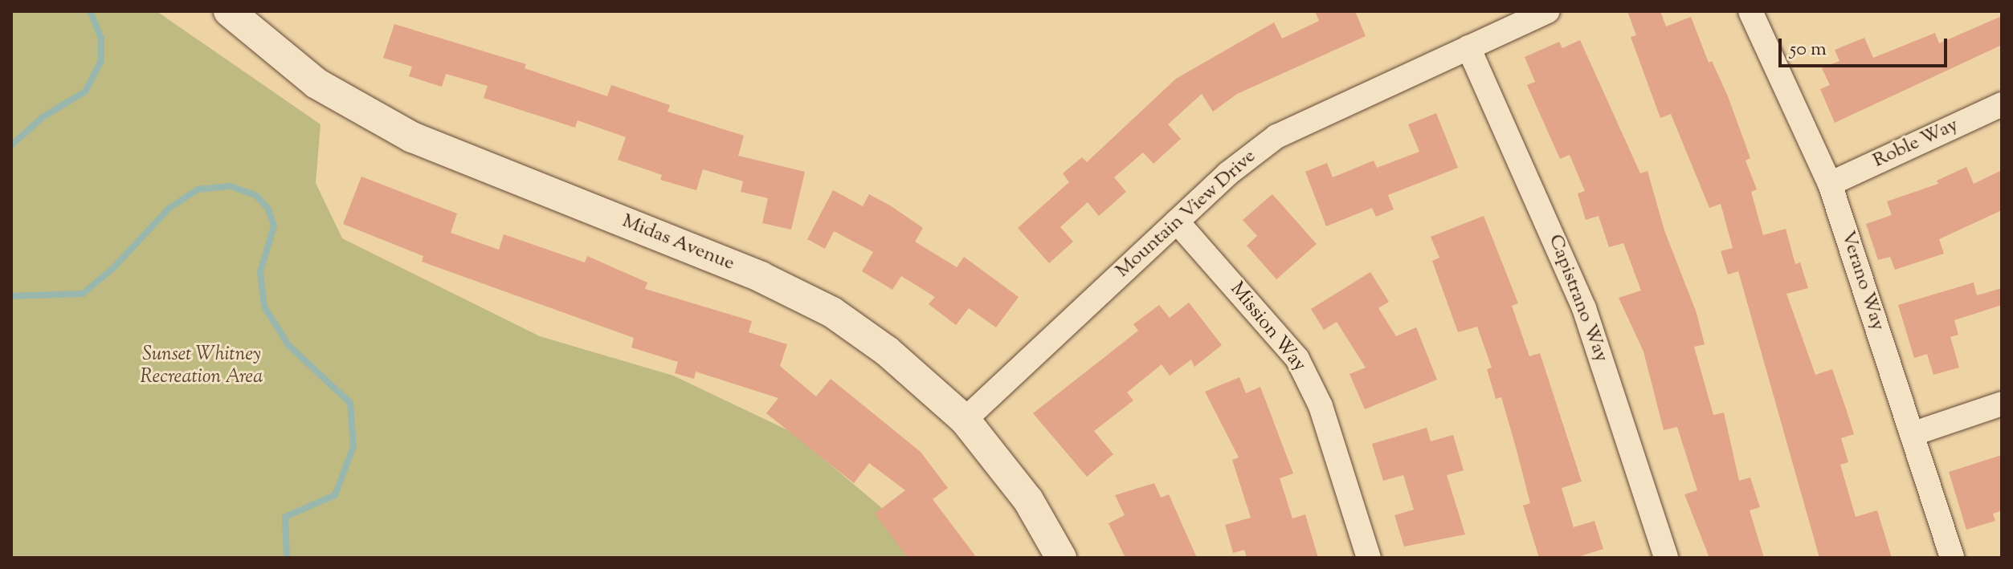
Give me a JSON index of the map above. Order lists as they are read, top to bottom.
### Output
{
  "streets": {
    "street": [
      "Roble Way",
      "Mountain View Drive",
      "Midas Avenue",
      "Verano Way",
      "Capistrano Way",
      "Mission Way"
    ]
  },
  "crossings": [
    ["Roble Way", "Verano Way"],
    ["Mountain View Drive", "Midas Avenue"],
    ["Mountain View Drive", "Capistrano Way"],
    ["Mountain View Drive", "Mission Way"]
  ],
  "parks": ["Sunset Whitney Recreation Area"],
  "scale_bar": "50 m"
}
